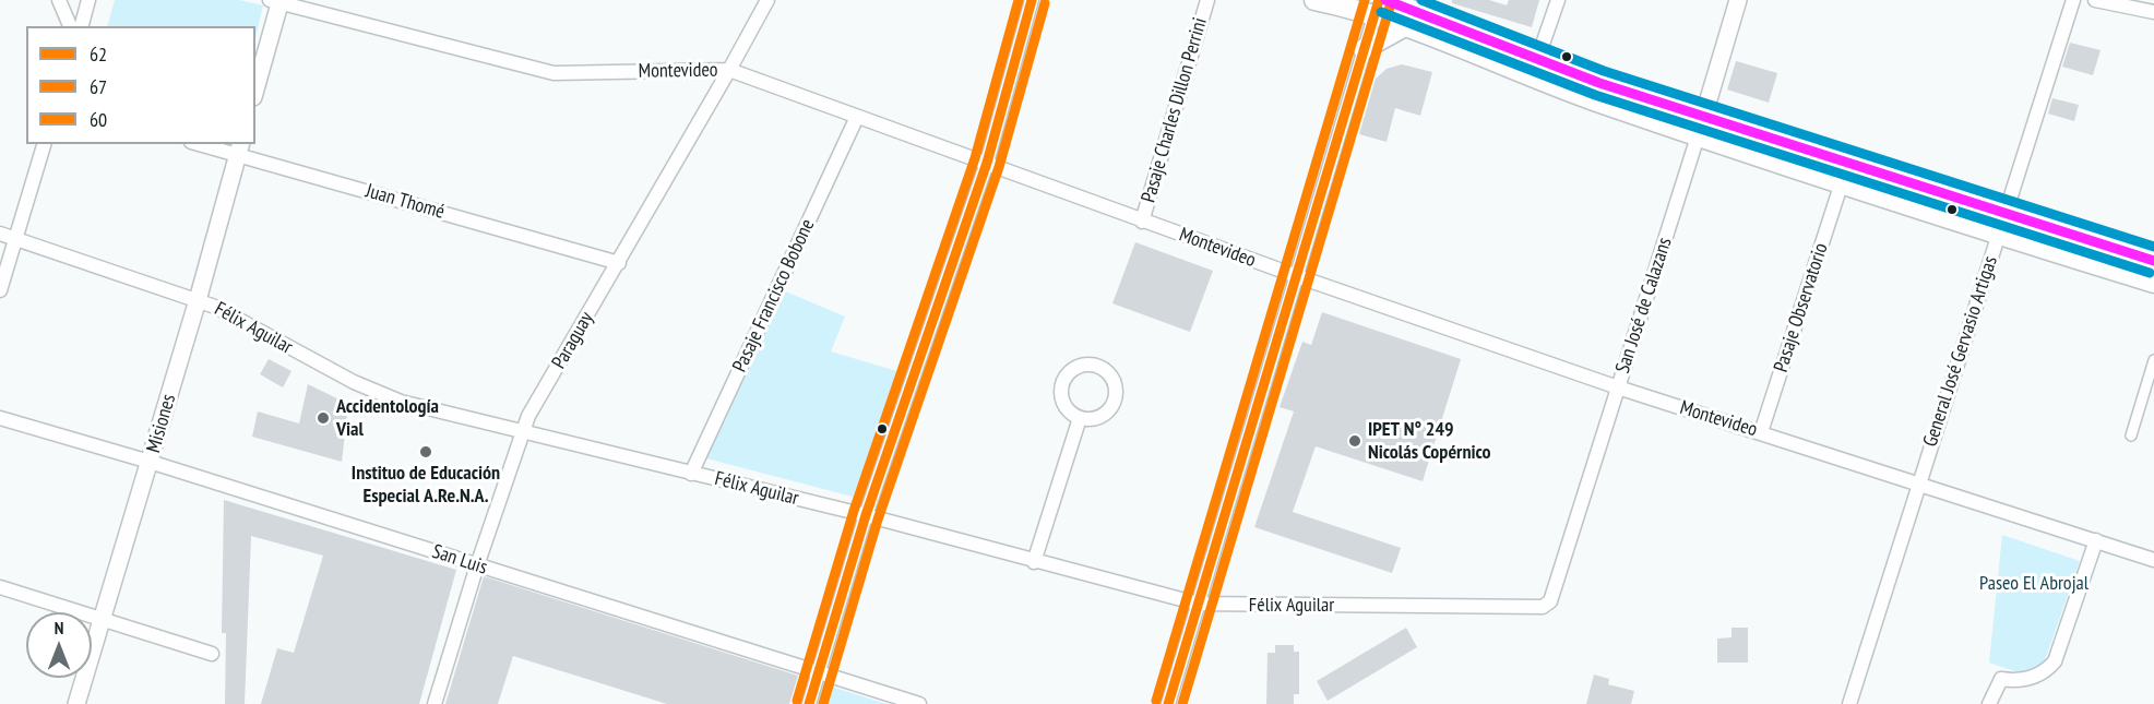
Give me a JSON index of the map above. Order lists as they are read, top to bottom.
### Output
{
  "streets": {
    "street": [
      "Montevideo",
      "Pasaje Charles Dillon Perrini",
      "Juan Thomé",
      "Pasaje Francisco Bobone",
      "San José de Calazans",
      "Pasaje Observatorio",
      "Félix Aguilar",
      "Paraguay",
      "General José Gervasio Artigas",
      "Misiones",
      "San Luis"
    ]
  },
  "crossings": [
    ["Montevideo", "Pasaje Charles Dillon Perrini"],
    ["Montevideo", "Pasaje Francisco Bobone"],
    ["Montevideo", "San José de Calazans"],
    ["Montevideo", "Pasaje Observatorio"],
    ["Montevideo", "Paraguay"],
    ["Montevideo", "General José Gervasio Artigas"],
    ["Juan Thomé", "Paraguay"],
    ["Juan Thomé", "Misiones"],
    ["Pasaje Francisco Bobone", "Félix Aguilar"],
    ["San José de Calazans", "Félix Aguilar"],
    ["Félix Aguilar", "Paraguay"],
    ["Félix Aguilar", "Misiones"],
    ["Paraguay", "San Luis"],
    ["Misiones", "San Luis"]
  ],
  "parks": ["Paseo El Abrojal"],
  "places": ["Accidentología Vial", "IPET N° 249 Nicolás Copérnico", "Instituo de Educación Especial A.Re.N.A."],
  "lines": ["transit line 62", "transit line 60", "transit line 67"],
  "legend": ["62", "67", "60"],
  "north": "top"
}
